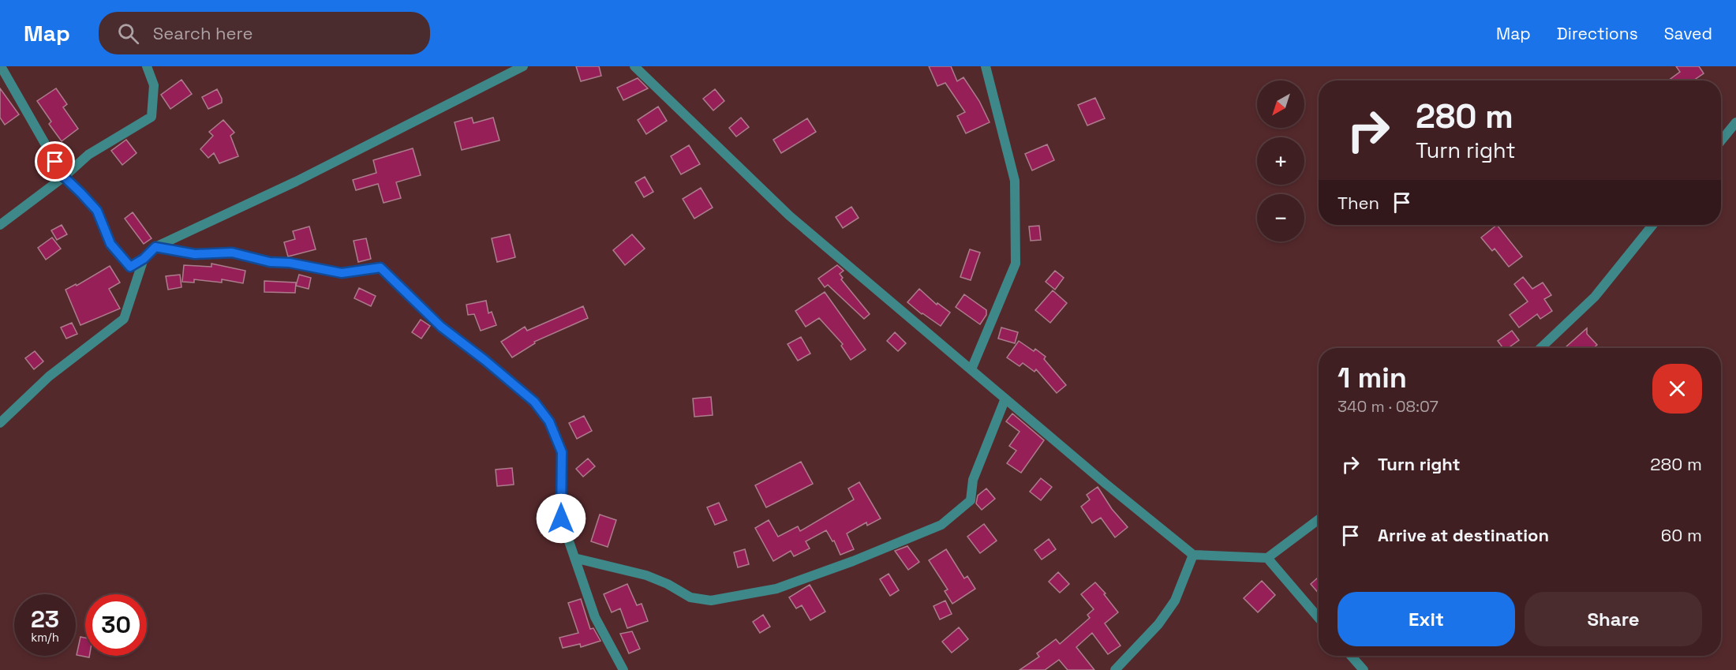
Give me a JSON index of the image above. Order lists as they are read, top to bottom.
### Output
{
  "north": "bottom left",
  "page": {
    "header": "Map",
    "search": "Search here",
    "nav": ["Map", "Directions", "Saved"],
    "map_buttons": ["+", "−"],
    "turn": ["280 m", "Turn right"],
    "then": "Then",
    "heading": ["1 min", "340 m · 08:07"],
    "list": [
      {
        "name": "Turn right",
        "value": "280 m"
      },
      {
        "name": "Arrive at destination",
        "value": "60 m"
      }
    ],
    "buttons": ["Exit", "Share"],
    "speed": "23 km/h",
    "limit": "30"
  }
}
